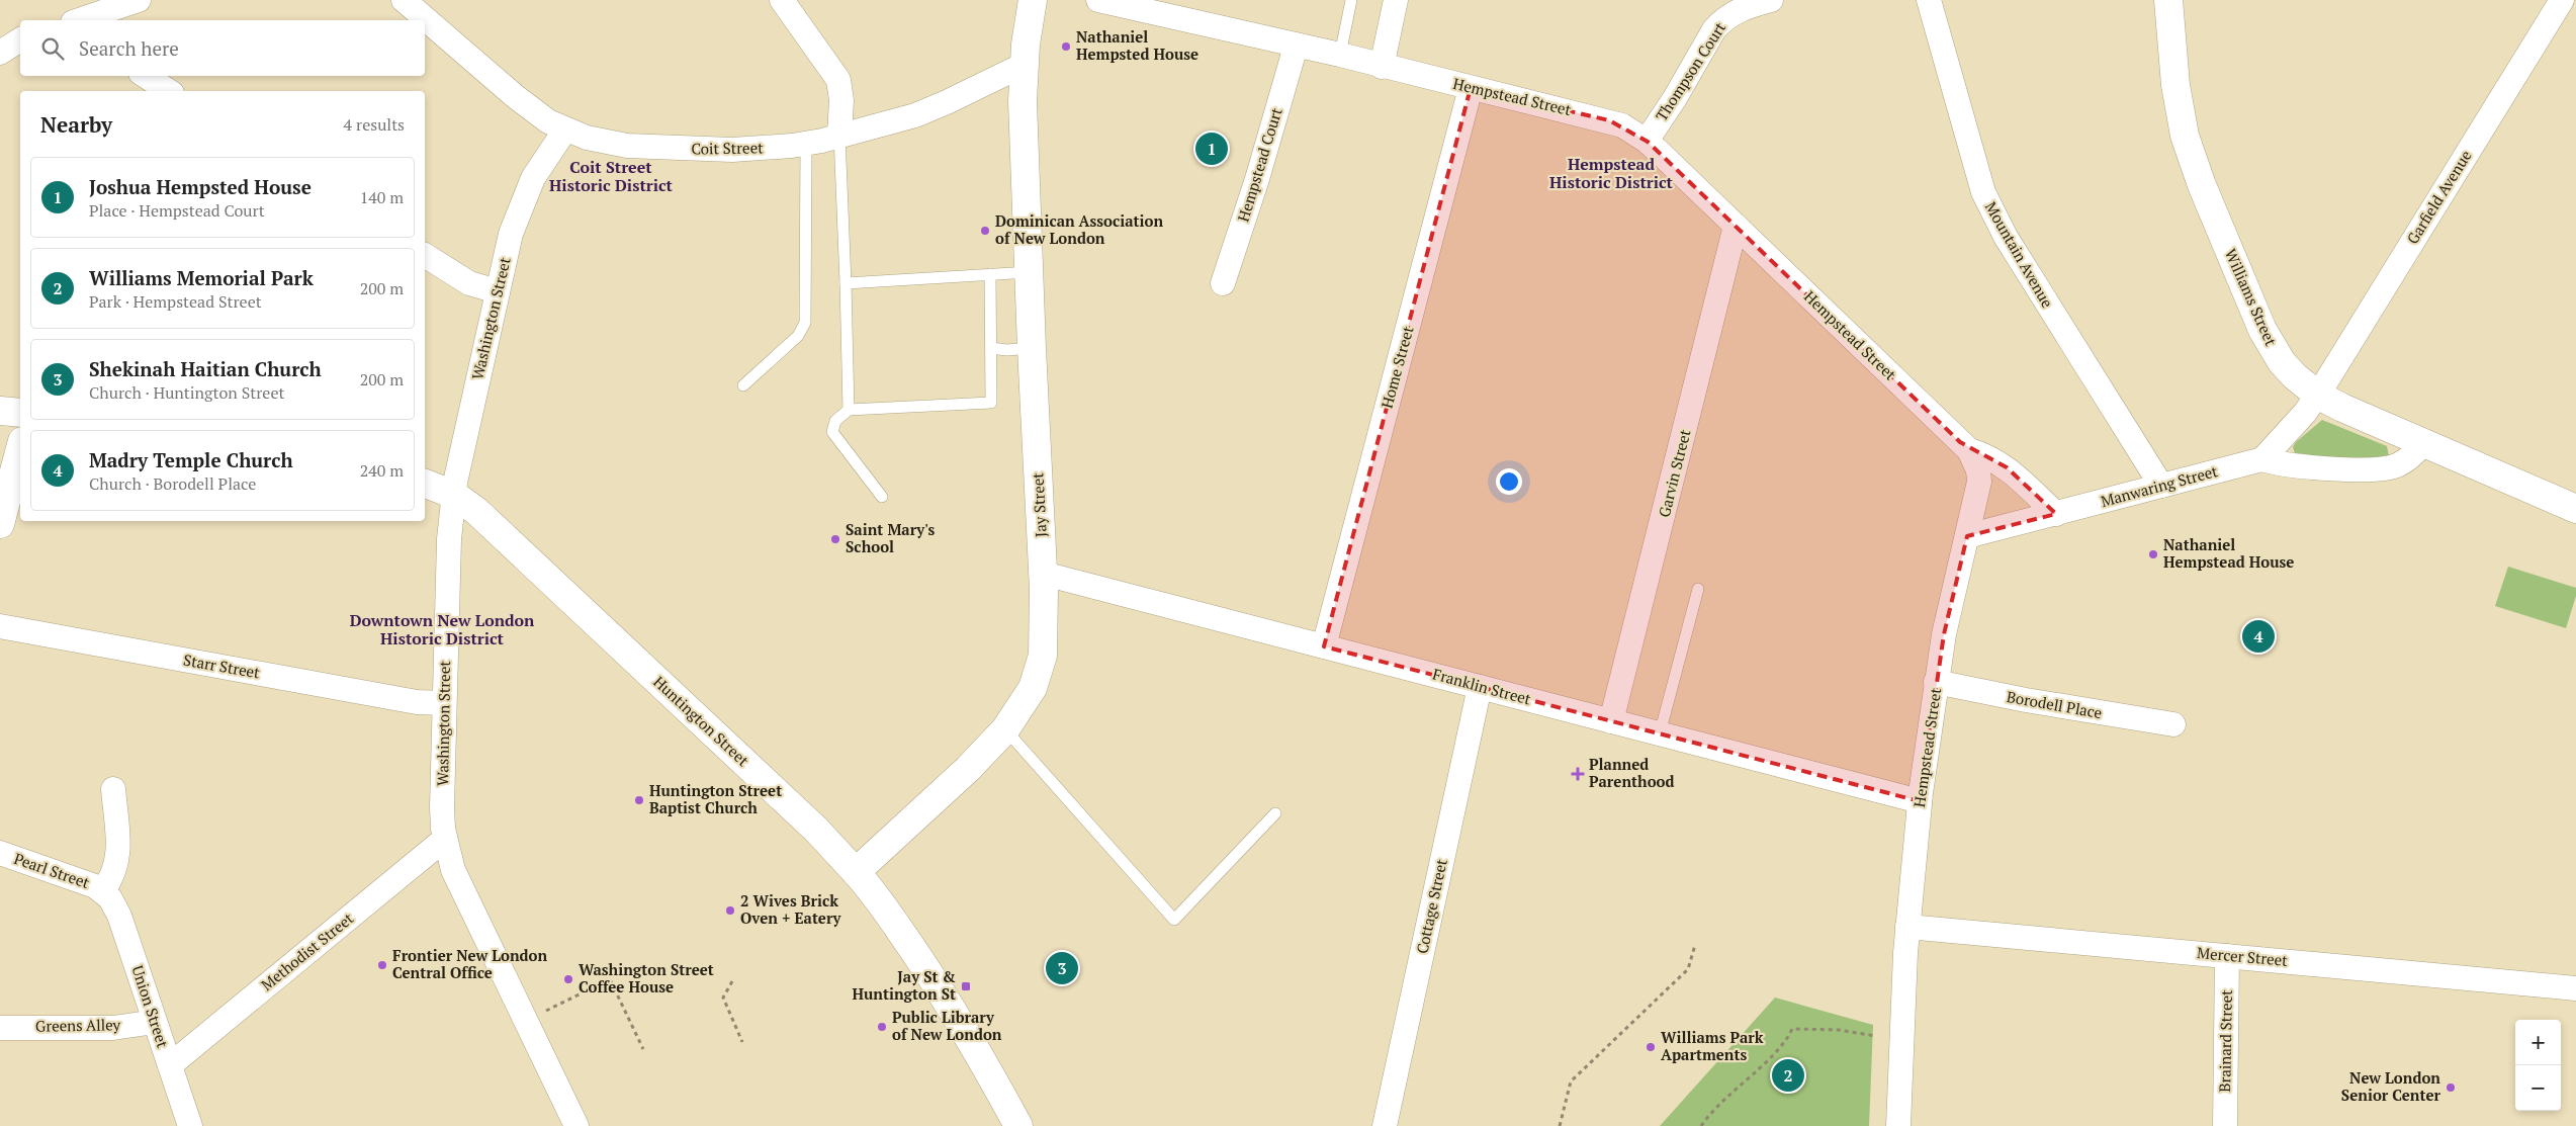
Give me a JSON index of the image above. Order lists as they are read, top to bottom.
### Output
{
  "streets": {
    "main road": ["Williams Street", "Jay Street", "Huntington Street"],
    "street": [
      "Thompson Court",
      "Hempstead Street",
      "Coit Street",
      "Hempstead Court",
      "Garfield Avenue",
      "Mountain Avenue",
      "Washington Street",
      "Home Street",
      "Garvin Street",
      "Manwaring Street",
      "Starr Street",
      "Franklin Street",
      "Borodell Place",
      "Pearl Street",
      "Cottage Street",
      "Methodist Street",
      "Mercer Street",
      "Union Street",
      "Greens Alley",
      "Brainard Street"
    ]
  },
  "crossings": [
    ["Thompson Court", "Hempstead Street"],
    ["Hempstead Street", "Hempstead Court"],
    ["Hempstead Street", "Home Street"],
    ["Hempstead Street", "Garvin Street"],
    ["Hempstead Street", "Manwaring Street"],
    ["Hempstead Street", "Franklin Street"],
    ["Hempstead Street", "Borodell Place"],
    ["Hempstead Street", "Mercer Street"],
    ["Coit Street", "Washington Street"],
    ["Coit Street", "Jay Street"],
    ["Garfield Avenue", "Williams Street"],
    ["Mountain Avenue", "Manwaring Street"],
    ["Williams Street", "Manwaring Street"],
    ["Washington Street", "Starr Street"],
    ["Washington Street", "Huntington Street"],
    ["Washington Street", "Methodist Street"],
    ["Home Street", "Franklin Street"],
    ["Garvin Street", "Franklin Street"],
    ["Jay Street", "Franklin Street"],
    ["Jay Street", "Huntington Street"],
    ["Franklin Street", "Cottage Street"],
    ["Pearl Street", "Union Street"],
    ["Methodist Street", "Union Street"],
    ["Mercer Street", "Brainard Street"],
    ["Union Street", "Greens Alley"]
  ],
  "districts": ["Hempstead Historic District", "Coit Street Historic District", "Downtown New London Historic District"],
  "places": {
    "other": [
      "Nathaniel Hempsted House",
      "Dominican Association of New London",
      "Saint Mary's School",
      "Nathaniel Hempstead House",
      "Huntington Street Baptist Church",
      "2 Wives Brick Oven + Eatery",
      "Frontier New London Central Office",
      "Washington Street Coffee House",
      "Public Library of New London",
      "Williams Park Apartments",
      "New London Senior Center"
    ],
    "health": ["Planned Parenthood"],
    "transit": ["Jay St & Huntington St"]
  },
  "page": {
    "search": "Search here",
    "heading": ["Nearby", "4 results"],
    "pins": [
      "1",
      "4",
      "3",
      "2"
    ],
    "list": [
      {
        "mark": "1",
        "name": "Joshua Hempsted House",
        "note": "Place · Hempstead Court",
        "value": "140 m"
      },
      {
        "mark": "2",
        "name": "Williams Memorial Park",
        "note": "Park · Hempstead Street",
        "value": "200 m"
      },
      {
        "mark": "3",
        "name": "Shekinah Haitian Church",
        "note": "Church · Huntington Street",
        "value": "200 m"
      },
      {
        "mark": "4",
        "name": "Madry Temple Church",
        "note": "Church · Borodell Place",
        "value": "240 m"
      }
    ],
    "map_buttons": ["+", "−"]
  }
}
